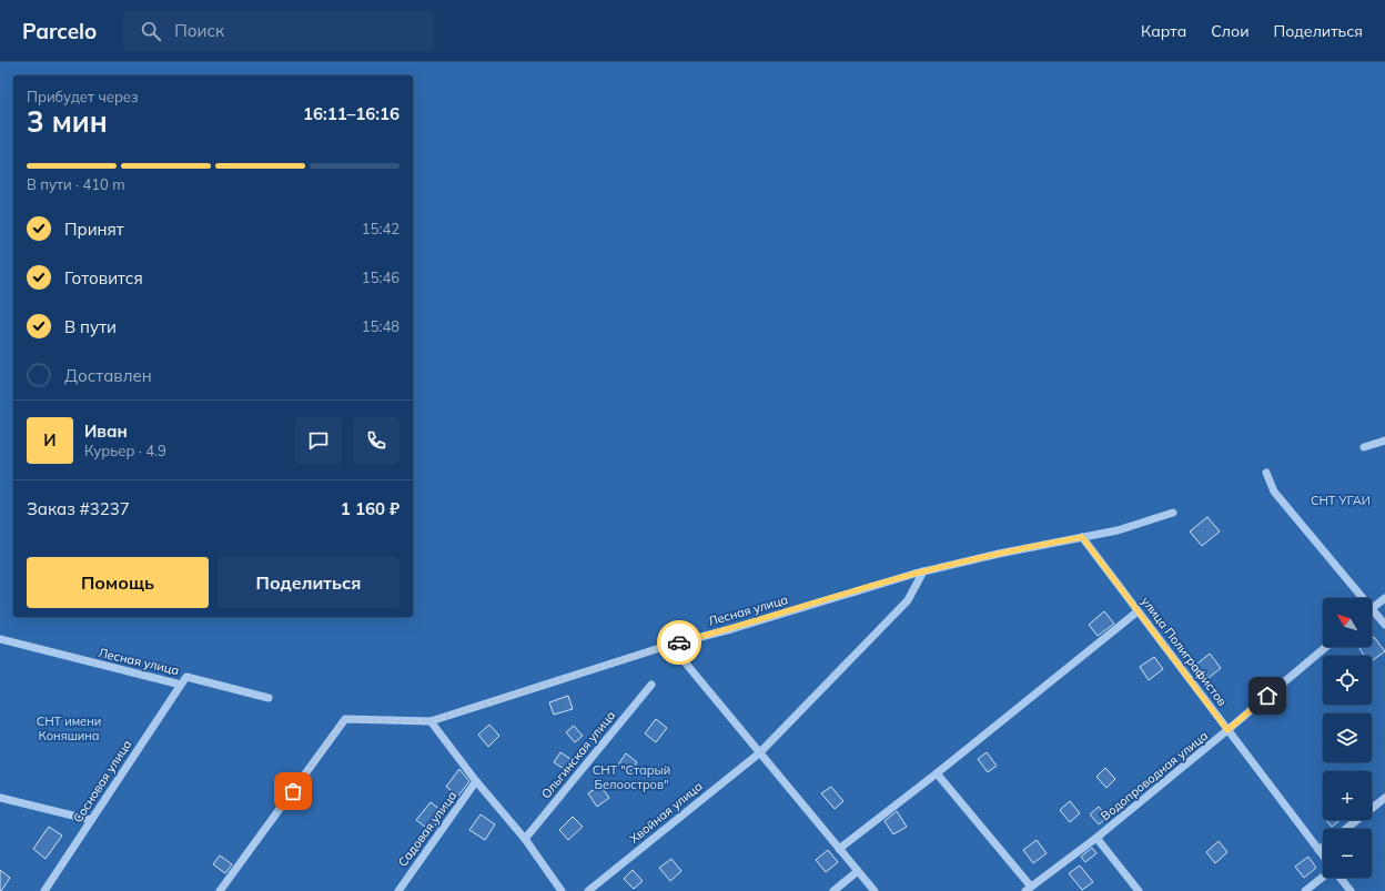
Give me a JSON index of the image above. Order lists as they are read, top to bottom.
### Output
{
  "streets": {
    "street": [
      "Лесная улица",
      "улица Полиграфистов",
      "Ольгинская улица",
      "Водопроводная улица",
      "Сосновая улица",
      "Хвойная улица",
      "Садовая улица"
    ]
  },
  "crossings": [
    ["Лесная улица", "улица Полиграфистов"],
    ["Лесная улица", "Сосновая улица"],
    ["Лесная улица", "Хвойная улица"],
    ["улица Полиграфистов", "Водопроводная улица"]
  ],
  "parks": ["СНТ УГАИ", "СНТ имени Коняшина", "СНТ \"Старый Белоостров\""],
  "north": "top left",
  "page": {
    "header": "Parcelo",
    "search": "Поиск",
    "nav": ["Карта", "Слои", "Поделиться"],
    "heading": ["3 мин", "Прибудет через", "16:11–16:16"],
    "panel": [
      "Иван",
      "Курьер · 4.9",
      "Заказ #3237",
      "1 160 ₽"
    ],
    "bar": "В пути · 410 m",
    "list": [
      ["Принят", "15:42"],
      ["Готовится", "15:46"],
      ["В пути", "15:48"],
      "Доставлен"
    ],
    "round": "И",
    "buttons": ["Помощь", "Поделиться"],
    "map_buttons": ["+", "−"]
  }
}
